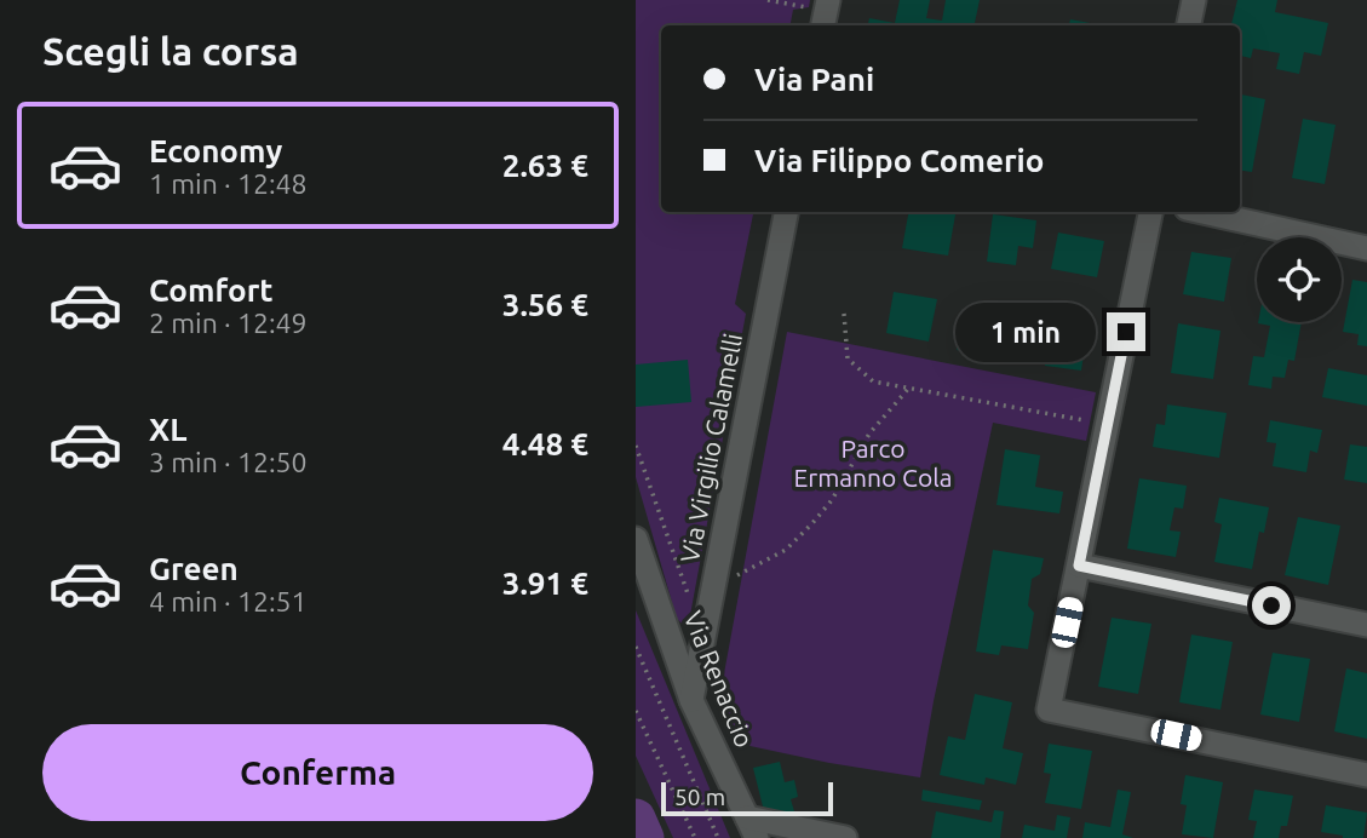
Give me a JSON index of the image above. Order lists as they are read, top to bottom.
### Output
{
  "streets": {
    "street": ["Via Virgilio Calamelli", "Via Renaccio"]
  },
  "crossings": [
    ["Via Virgilio Calamelli", "Via Renaccio"]
  ],
  "parks": ["Parco Ermanno Cola"],
  "scale_bar": "50 m",
  "page": {
    "heading": "Scegli la corsa",
    "banner": ["Via Pani", "Via Filippo Comerio"],
    "list": [
      {
        "name": "Economy",
        "note": "1 min · 12:48",
        "value": "2.63 €"
      },
      {
        "name": "Comfort",
        "note": "2 min · 12:49",
        "value": "3.56 €"
      },
      {
        "name": "XL",
        "note": "3 min · 12:50",
        "value": "4.48 €"
      },
      {
        "name": "Green",
        "note": "4 min · 12:51",
        "value": "3.91 €"
      }
    ],
    "bubble": "1 min",
    "buttons": "Conferma",
    "scale": "50 m"
  }
}
